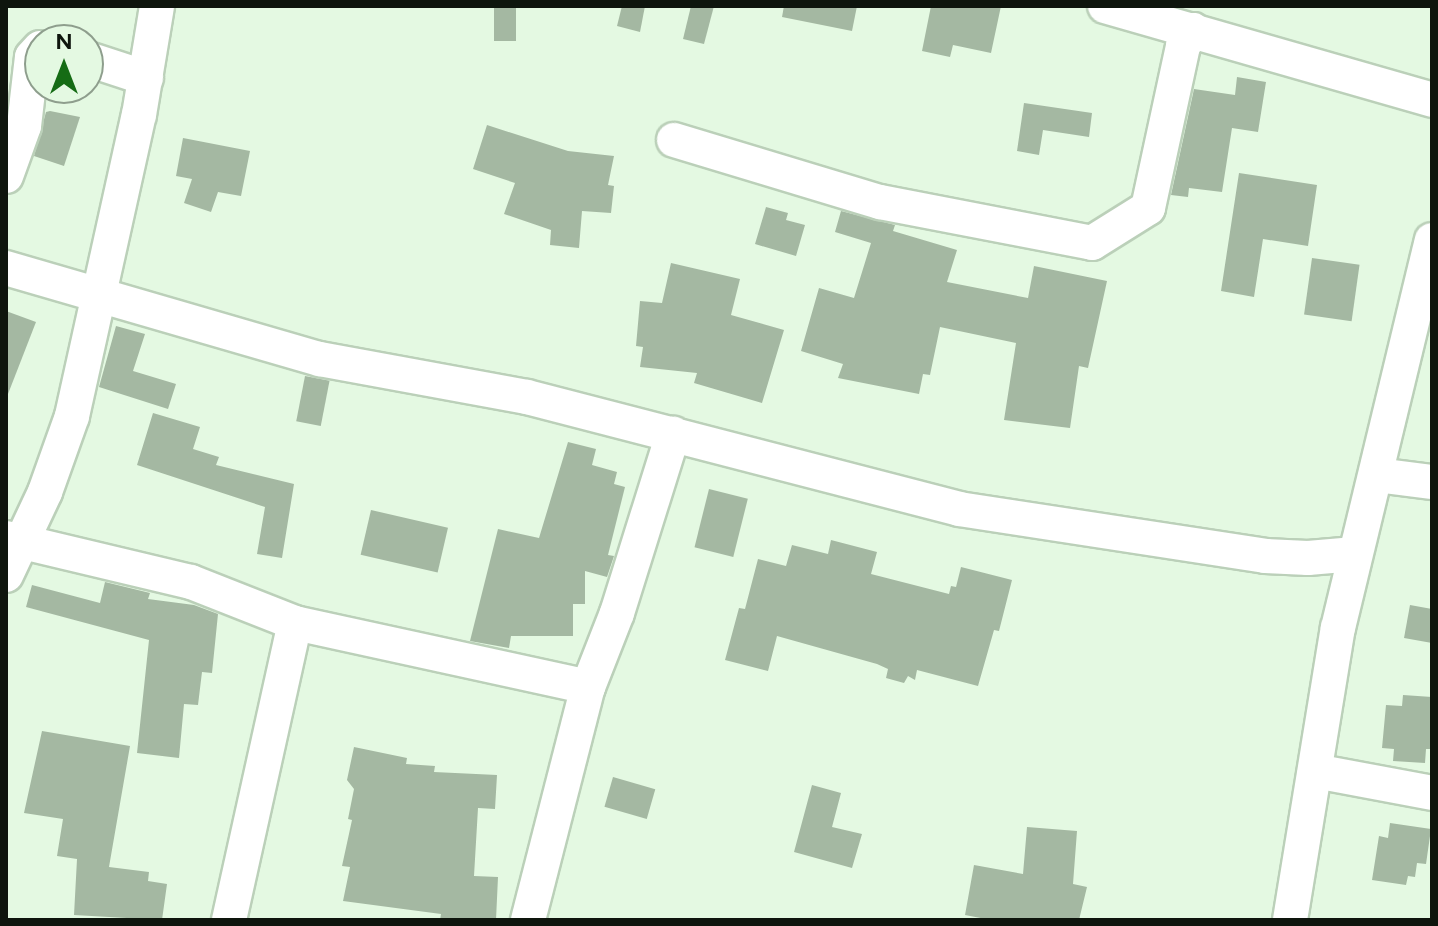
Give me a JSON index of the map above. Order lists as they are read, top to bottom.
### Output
{
  "north": "top"
}
